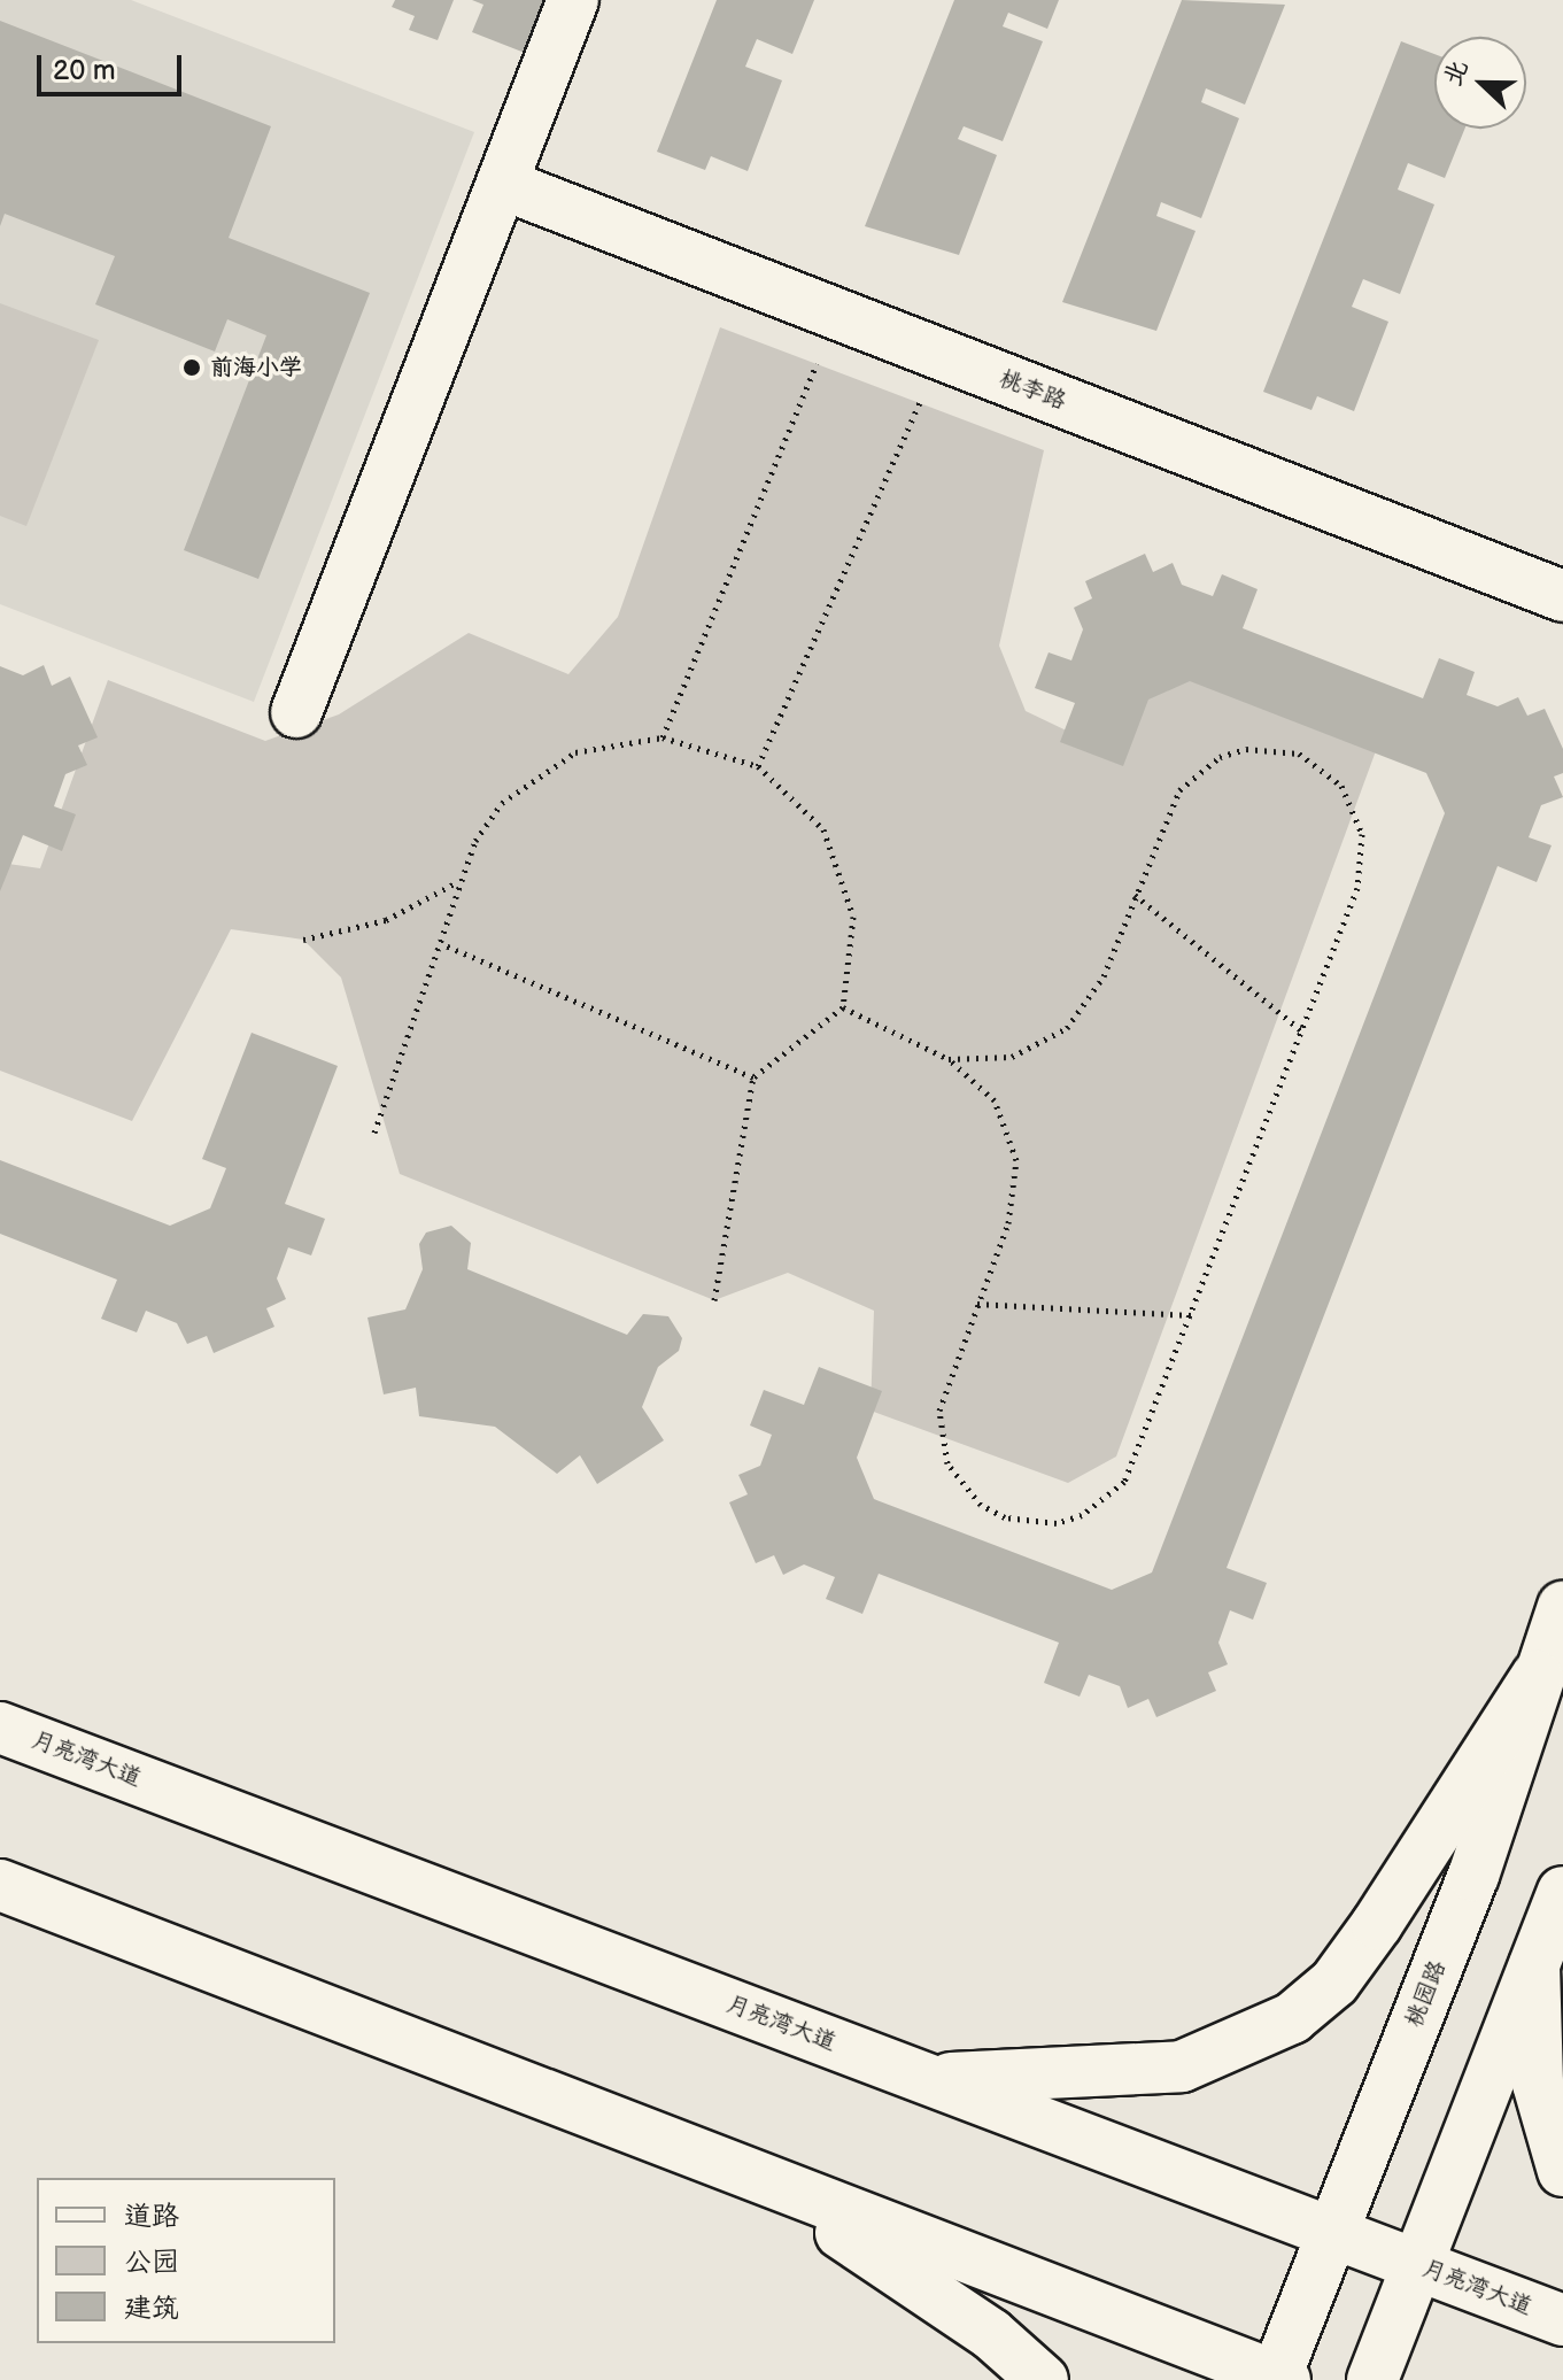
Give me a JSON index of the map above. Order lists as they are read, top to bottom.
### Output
{
  "streets": {
    "main road": ["桃李路", "月亮湾大道", "桃园路"]
  },
  "crossings": [
    ["月亮湾大道", "桃园路"]
  ],
  "places": ["前海小学"],
  "legend": ["道路", "公园", "建筑"],
  "scale_bar": "20 m",
  "north": "left"
}
